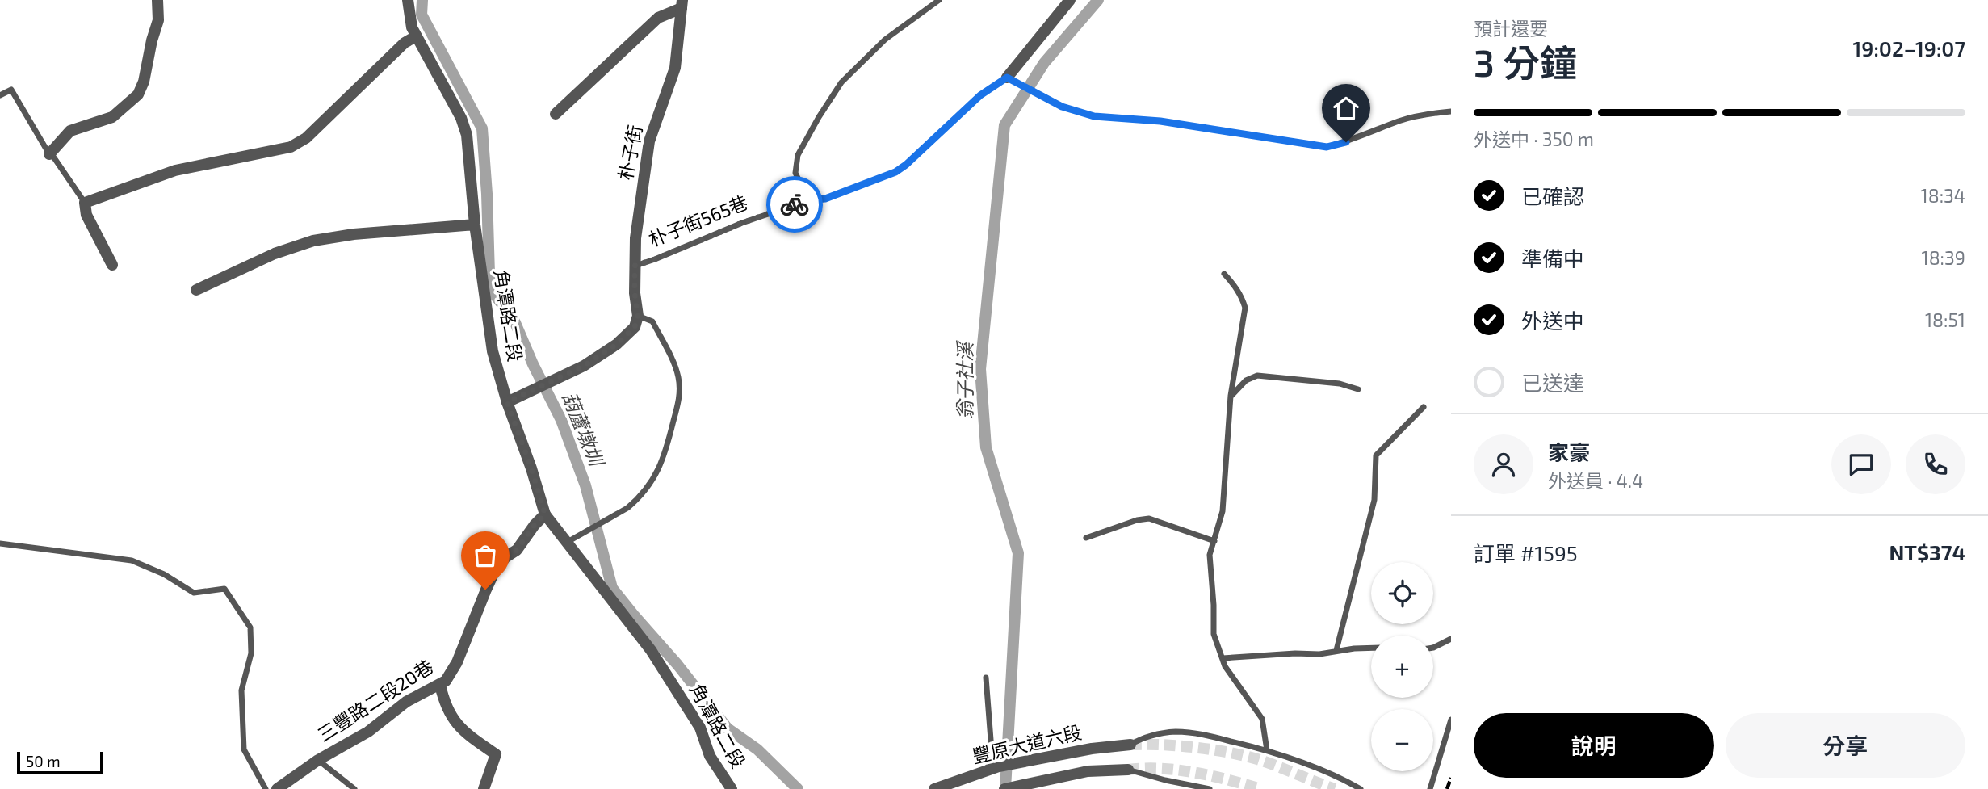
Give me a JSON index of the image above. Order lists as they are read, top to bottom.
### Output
{
  "streets": {
    "street": [
      "朴子街",
      "朴子街565巷",
      "角潭路二段",
      "三豐路二段20巷",
      "豐原大道六段"
    ]
  },
  "crossings": [
    ["朴子街", "朴子街565巷"],
    ["角潭路二段", "三豐路二段20巷"]
  ],
  "water": ["翁子社溪", "葫蘆墩圳"],
  "scale_bar": "50 m",
  "page": {
    "heading": ["3 分鐘", "預計還要", "19:02–19:07"],
    "panel": [
      "家豪",
      "外送員 · 4.4",
      "訂單 #1595",
      "NT$374"
    ],
    "bar": "外送中 · 350 m",
    "list": [
      ["已確認", "18:34"],
      ["準備中", "18:39"],
      ["外送中", "18:51"],
      "已送達"
    ],
    "map_buttons": ["+", "−"],
    "buttons": ["說明", "分享"],
    "scale": "50 m"
  }
}
